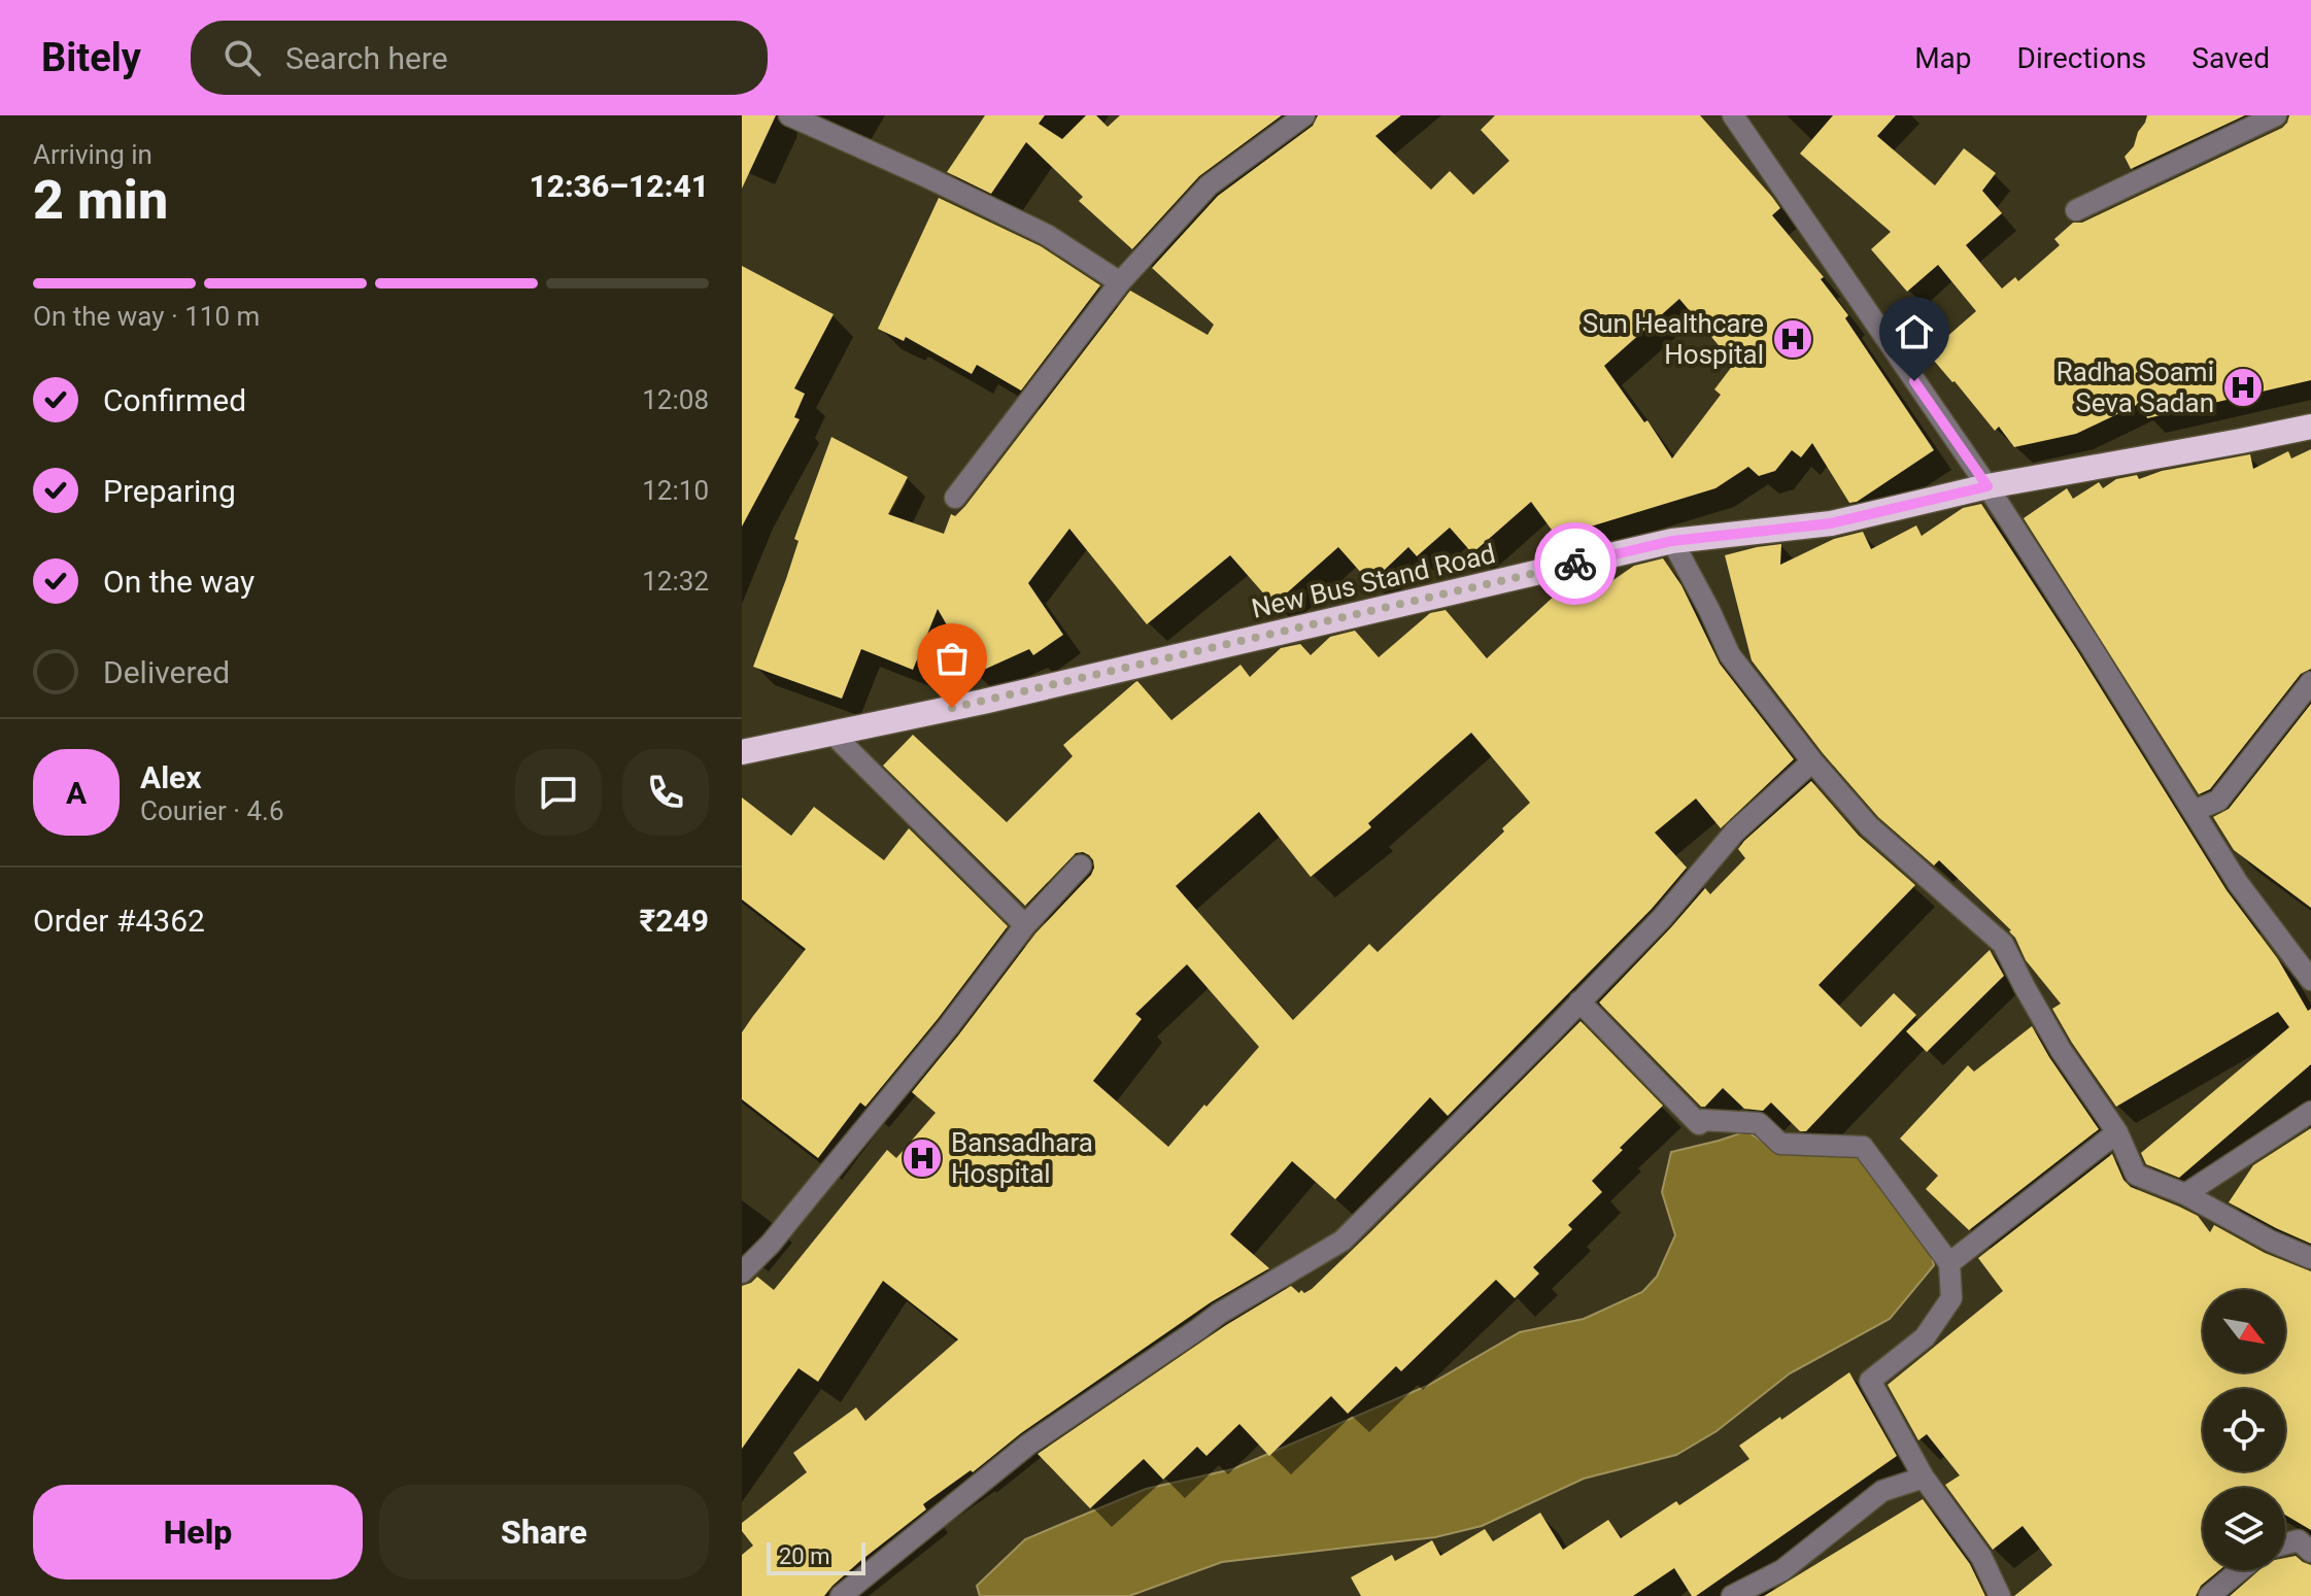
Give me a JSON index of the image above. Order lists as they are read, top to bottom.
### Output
{
  "streets": {
    "highway": ["New Bus Stand Road"]
  },
  "places": {
    "hospital": ["Sun Healthcare Hospital", "Radha Soami Seva Sadan", "Bansadhara Hospital"]
  },
  "scale_bar": "20 m",
  "north": "bottom right",
  "page": {
    "header": "Bitely",
    "search": "Search here",
    "nav": ["Map", "Directions", "Saved"],
    "heading": ["2 min", "Arriving in", "12:36–12:41"],
    "panel": [
      "Alex",
      "Courier · 4.6",
      "Order #4362",
      "₹249"
    ],
    "bar": "On the way · 110 m",
    "list": [
      ["Confirmed", "12:08"],
      ["Preparing", "12:10"],
      ["On the way", "12:32"],
      "Delivered"
    ],
    "round": "A",
    "buttons": ["Help", "Share"],
    "scale": "20 m"
  }
}
